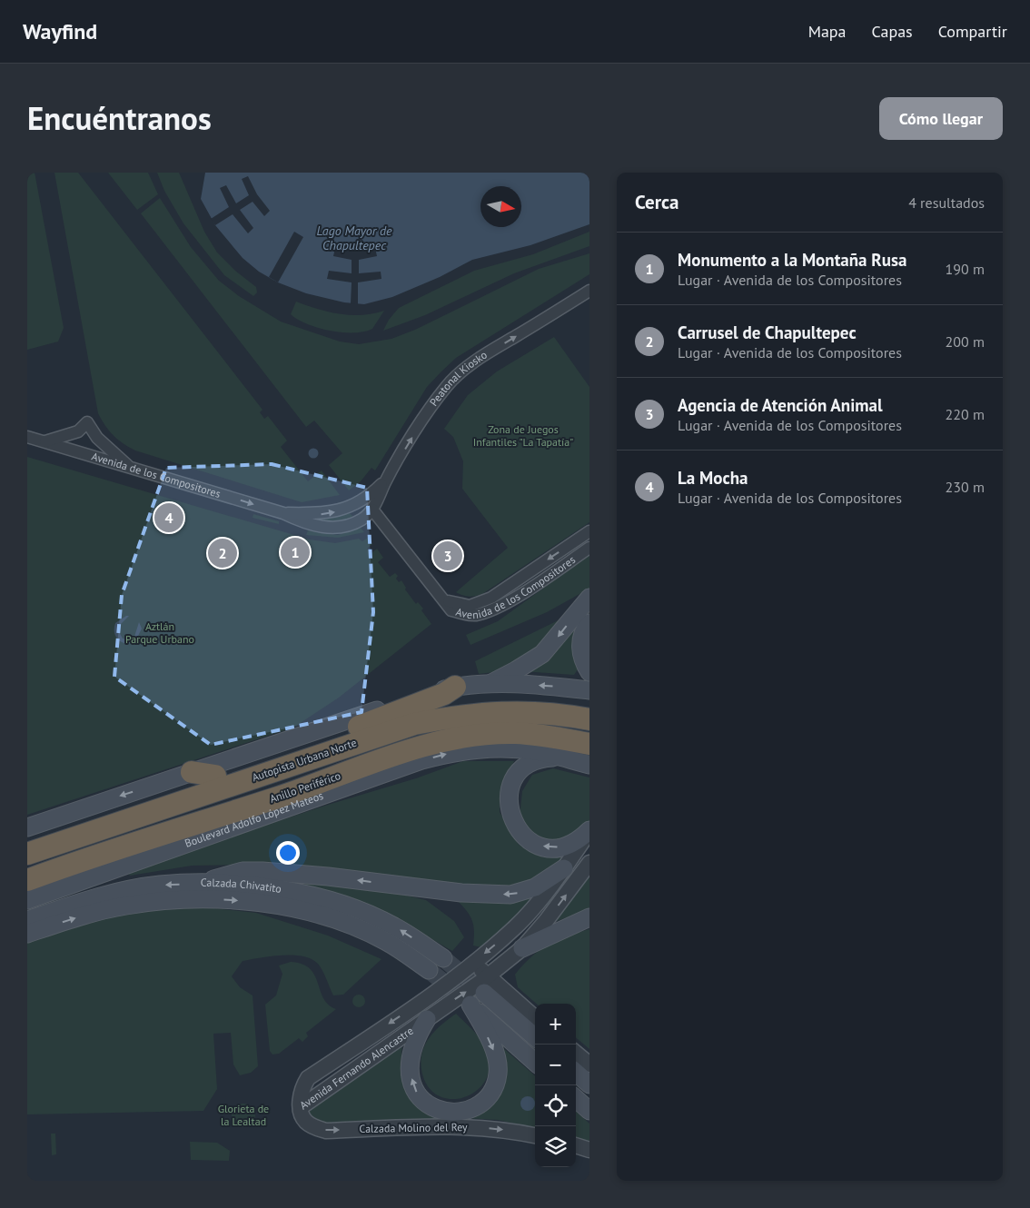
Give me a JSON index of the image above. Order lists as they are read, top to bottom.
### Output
{
  "streets": {
    "highway": ["Autopista Urbana Norte", "Anillo Periférico"],
    "main road": ["Boulevard Adolfo López Mateos", "Calzada Chivatito"],
    "street": [
      "Peatonal Kiosko",
      "Avenida de los Compositores",
      "Avenida Fernando Alencastre",
      "Calzada Molino del Rey"
    ]
  },
  "crossings": [
    ["Peatonal Kiosko", "Avenida de los Compositores"],
    ["Avenida Fernando Alencastre", "Calzada Molino del Rey"]
  ],
  "one_way": ["Peatonal Kiosko", "Calzada Molino del Rey"],
  "water": ["Lago Mayor de Chapultepec"],
  "parks": ["Zona de Juegos Infantiles \"La Tapatía\"", "Aztlán Parque Urbano", "Glorieta de la Lealtad"],
  "north": "right",
  "page": {
    "header": "Wayfind",
    "nav": ["Mapa", "Capas", "Compartir"],
    "title": "Encuéntranos",
    "buttons": "Cómo llegar",
    "heading": ["Cerca", "4 resultados"],
    "list": [
      {
        "mark": "1",
        "name": "Monumento a la Montaña Rusa",
        "note": "Lugar · Avenida de los Compositores",
        "value": "190 m"
      },
      {
        "mark": "2",
        "name": "Carrusel de Chapultepec",
        "note": "Lugar · Avenida de los Compositores",
        "value": "200 m"
      },
      {
        "mark": "3",
        "name": "Agencia de Atención Animal",
        "note": "Lugar · Avenida de los Compositores",
        "value": "220 m"
      },
      {
        "mark": "4",
        "name": "La Mocha",
        "note": "Lugar · Avenida de los Compositores",
        "value": "230 m"
      }
    ],
    "pins": [
      "4",
      "1",
      "2",
      "3"
    ],
    "map_buttons": ["+", "−"]
  }
}
